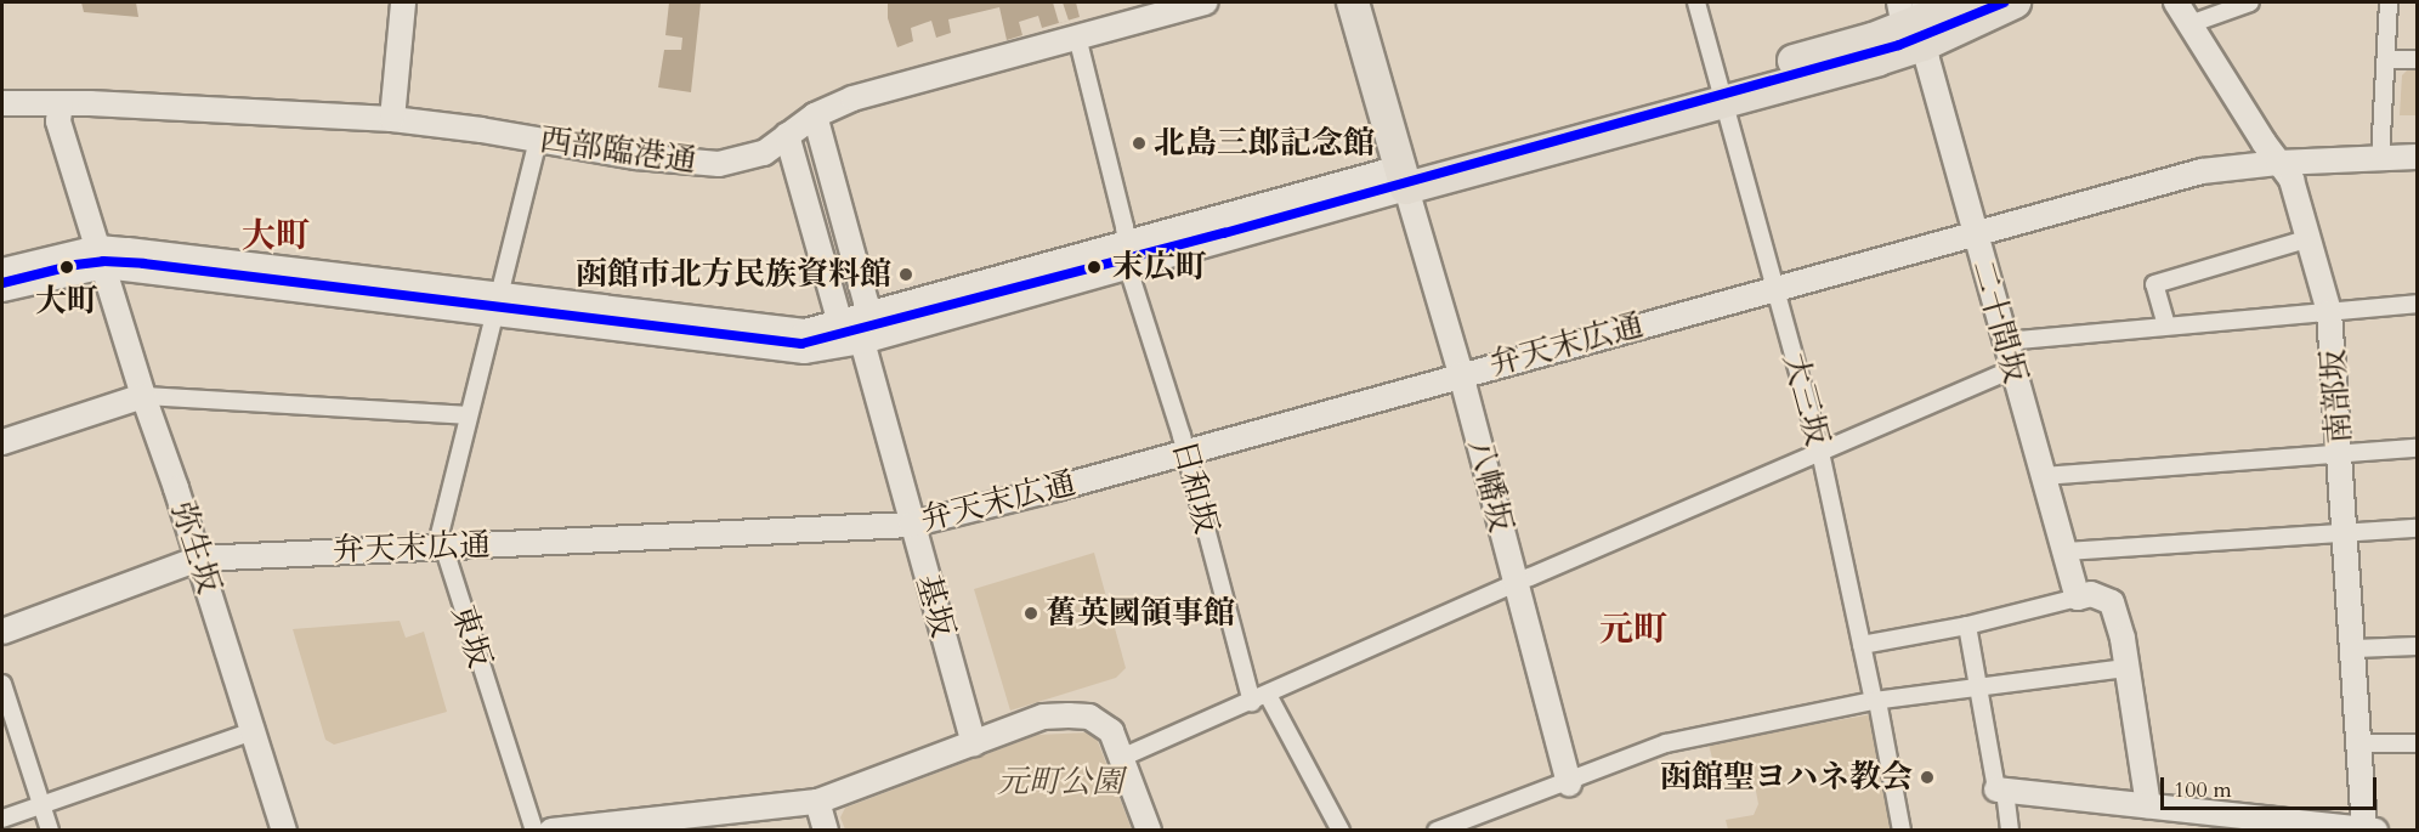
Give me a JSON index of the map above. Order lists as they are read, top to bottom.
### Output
{
  "streets": {
    "street": [
      "西部臨港通",
      "二十間坂",
      "弁天末広通",
      "南部坂",
      "大三坂",
      "八幡坂",
      "日和坂",
      "弥生坂",
      "基坂",
      "東坂"
    ]
  },
  "crossings": [
    ["西部臨港通", "日和坂"],
    ["西部臨港通", "弥生坂"],
    ["西部臨港通", "東坂"],
    ["二十間坂", "弁天末広通"],
    ["弁天末広通", "南部坂"],
    ["弁天末広通", "大三坂"],
    ["弁天末広通", "八幡坂"],
    ["弁天末広通", "日和坂"],
    ["弁天末広通", "弥生坂"],
    ["弁天末広通", "基坂"],
    ["弁天末広通", "東坂"]
  ],
  "districts": ["大町", "元町"],
  "parks": ["元町公園"],
  "places": [
    "北島三郎記念館",
    "大町",
    "末広町",
    "函館市北方民族資料館",
    "舊英國領事館",
    "函館聖ヨハネ教会"
  ],
  "scale_bar": "100 m"
}
